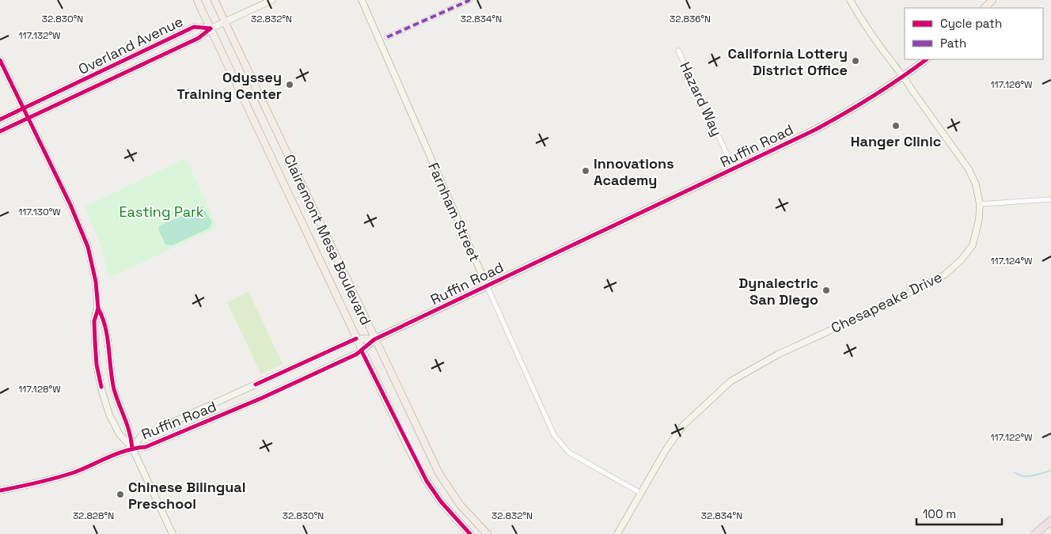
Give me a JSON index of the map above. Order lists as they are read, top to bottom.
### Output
{
  "streets": {
    "main road": ["Ruffin Road", "Clairemont Mesa Boulevard"],
    "street": [
      "Overland Avenue",
      "Hazard Way",
      "Farnham Street",
      "Chesapeake Drive"
    ]
  },
  "crossings": [
    ["Overland Avenue", "Clairemont Mesa Boulevard"],
    ["Hazard Way", "Ruffin Road"],
    ["Ruffin Road", "Farnham Street"],
    ["Ruffin Road", "Clairemont Mesa Boulevard"],
    ["Ruffin Road", "Chesapeake Drive"],
    ["Farnham Street", "Chesapeake Drive"]
  ],
  "parks": ["Easting Park"],
  "places": [
    "California Lottery District Office",
    "Odyssey Training Center",
    "Hanger Clinic",
    "Innovations Academy",
    "Dynalectric San Diego",
    "Chinese Bilingual Preschool"
  ],
  "legend": ["Cycle path", "Path"],
  "scale_bar": "100 m",
  "coordinates": [
    "32.830°N",
    "32.832°N",
    "32.834°N",
    "32.836°N",
    "117.132°W",
    "117.126°W",
    "117.130°W",
    "117.124°W",
    "117.128°W",
    "117.122°W",
    "32.828°N"
  ]
}
